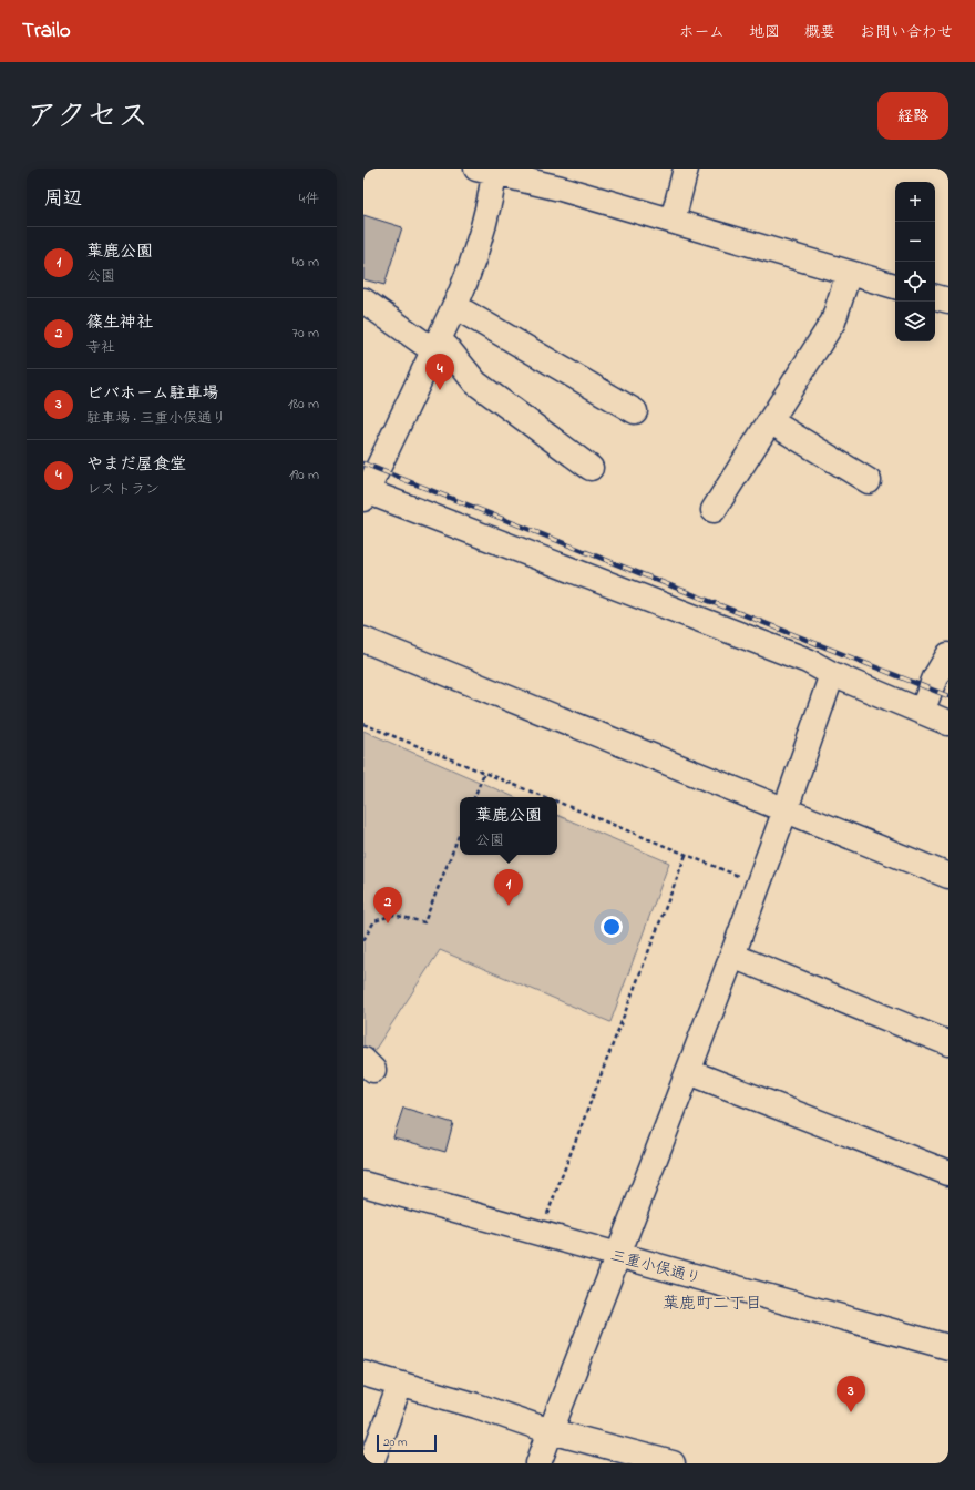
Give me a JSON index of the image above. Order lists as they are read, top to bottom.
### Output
{
  "streets": {
    "street": ["三重小俣通り"]
  },
  "districts": ["葉鹿町二丁目"],
  "scale_bar": "20 m",
  "page": {
    "header": "Trailo",
    "nav": [
      "ホーム",
      "地図",
      "概要",
      "お問い合わせ"
    ],
    "title": "アクセス",
    "buttons": "経路",
    "heading": ["周辺", "4件"],
    "map_buttons": ["+", "−"],
    "list": [
      {
        "mark": "1",
        "name": "葉鹿公園",
        "note": "公園",
        "value": "40 m"
      },
      {
        "mark": "2",
        "name": "篠生神社",
        "note": "寺社",
        "value": "70 m"
      },
      {
        "mark": "3",
        "name": "ビバホーム駐車場",
        "note": "駐車場 · 三重小俣通り",
        "value": "180 m"
      },
      {
        "mark": "4",
        "name": "やまだ屋食堂",
        "note": "レストラン",
        "value": "190 m"
      }
    ],
    "pins": [
      "4",
      "1",
      "2",
      "3"
    ],
    "popup": ["葉鹿公園", "公園"],
    "scale": "20 m"
  }
}
